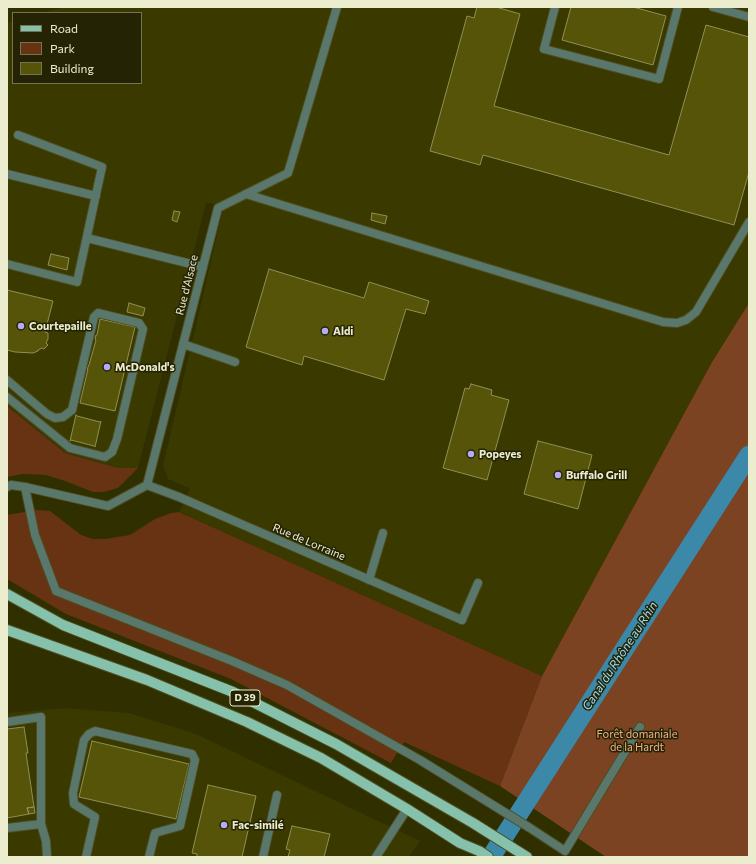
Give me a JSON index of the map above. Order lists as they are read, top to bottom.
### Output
{
  "streets": {
    "main road": ["D 39"],
    "street": ["Rue d'Alsace", "Rue de Lorraine"]
  },
  "crossings": [
    ["Rue d'Alsace", "Rue de Lorraine"]
  ],
  "water": ["Canal du Rhône au Rhin"],
  "parks": ["Forêt domaniale de la Hardt"],
  "places": [
    "Courtepaille",
    "Aldi",
    "McDonald's",
    "Popeyes",
    "Buffalo Grill",
    "Fac-similé"
  ],
  "legend": ["Road", "Park", "Building"]
}
